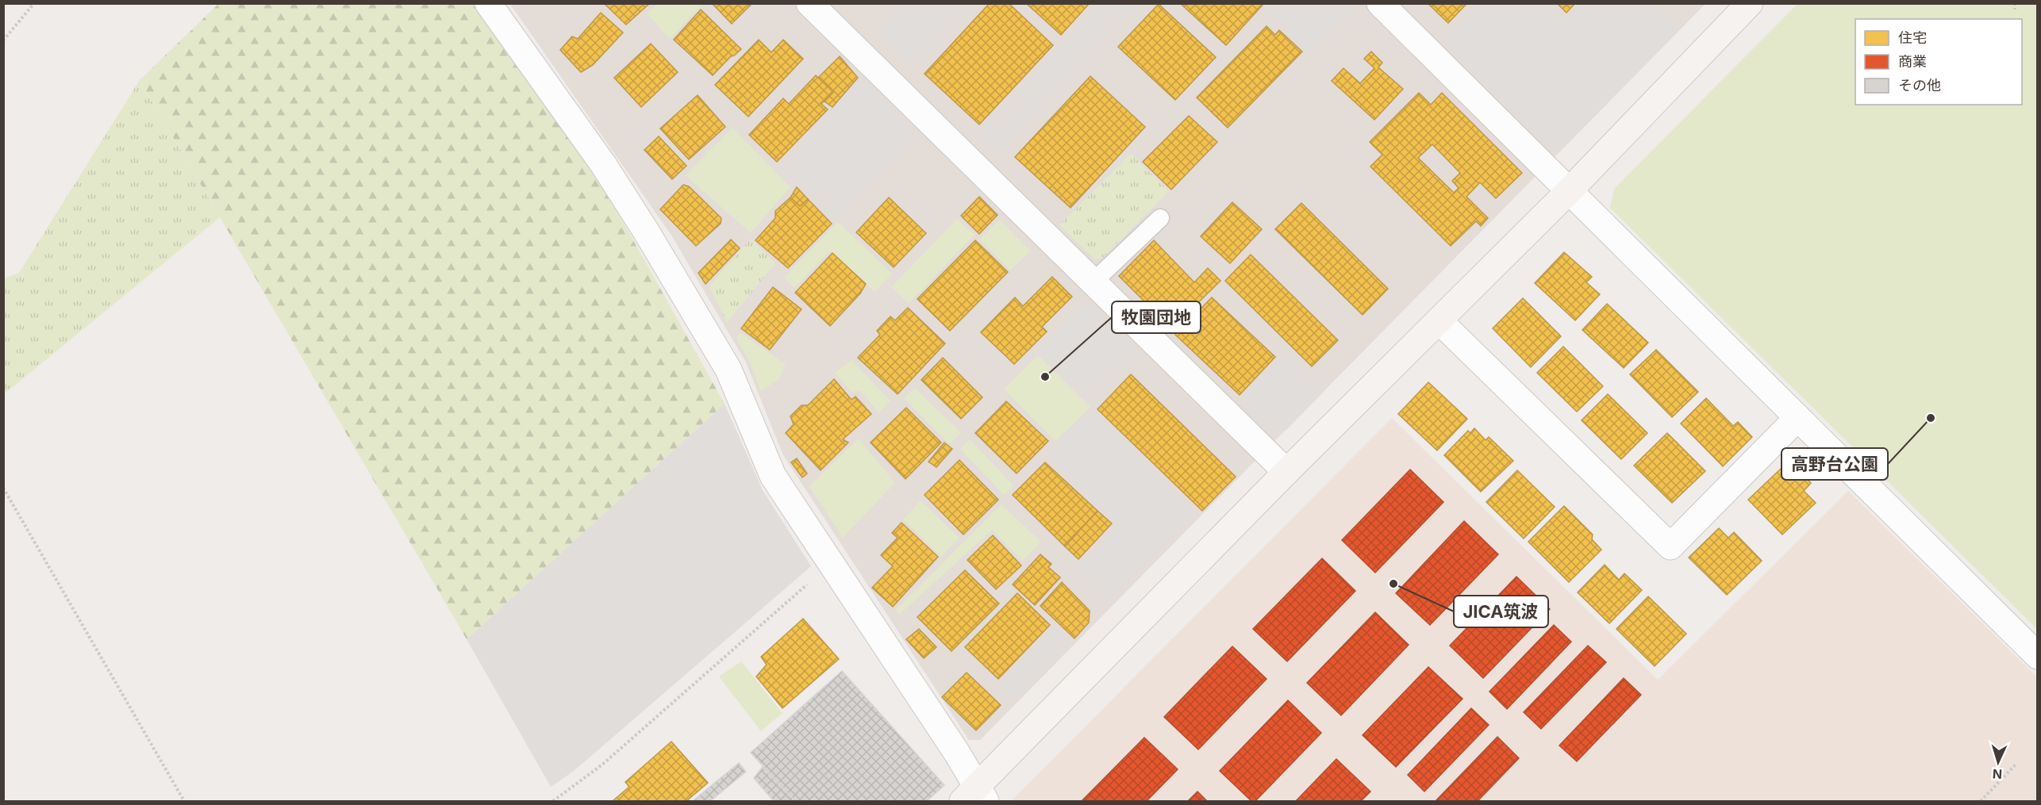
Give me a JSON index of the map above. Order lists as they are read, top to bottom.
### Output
{
  "places": ["牧園団地", "高野台公園", "JICA筑波"],
  "legend": ["住宅", "商業", "その他"],
  "north": "bottom"
}
